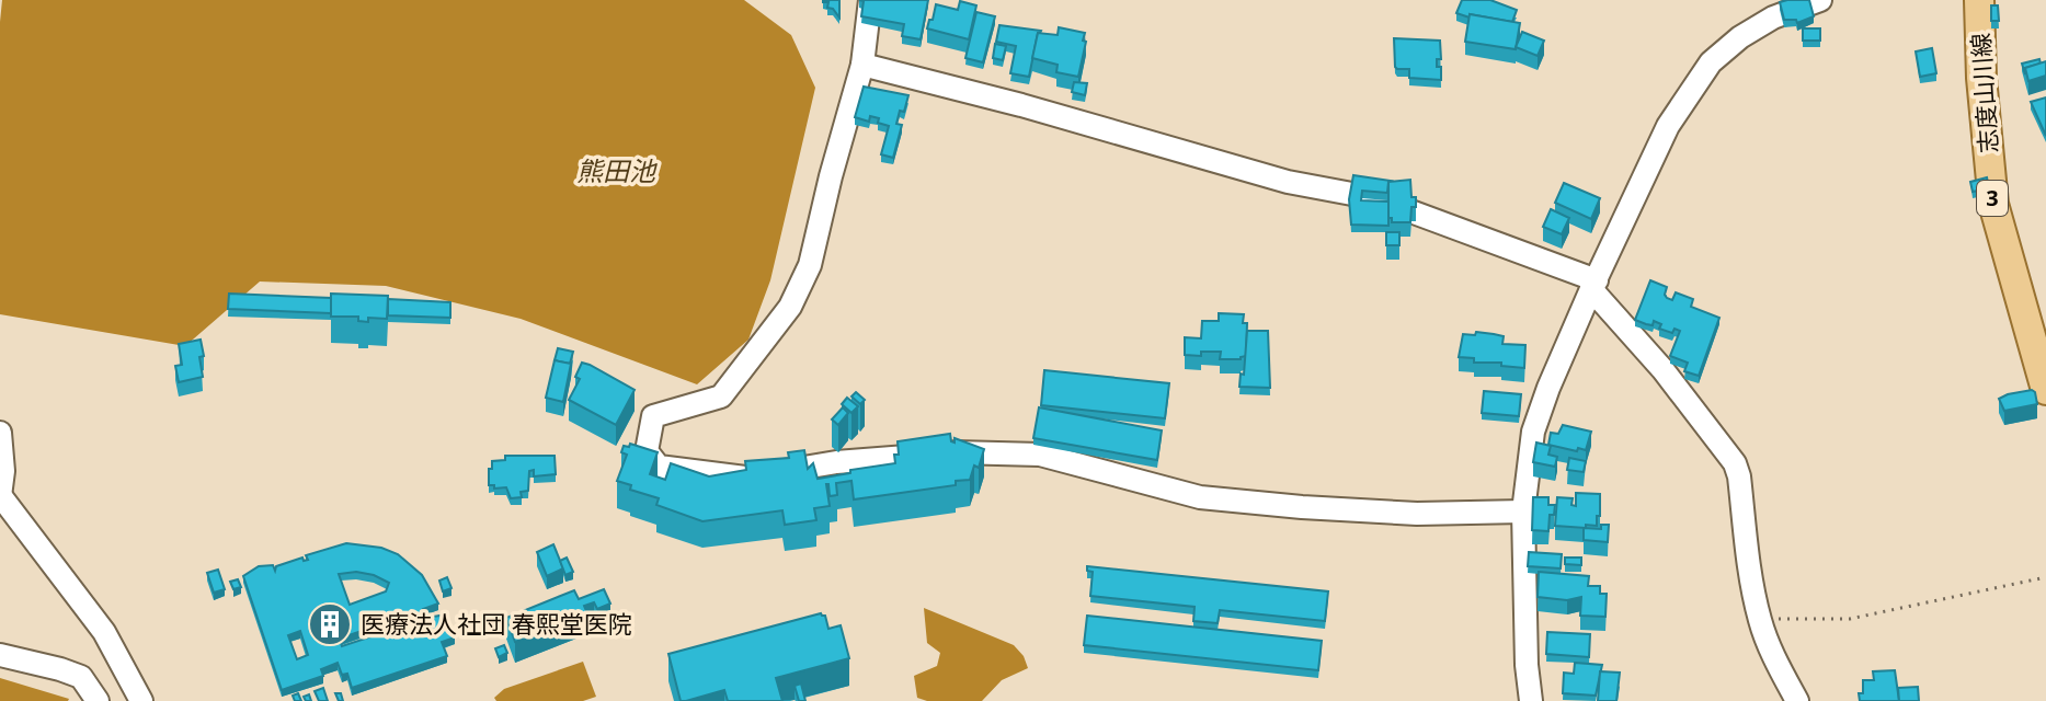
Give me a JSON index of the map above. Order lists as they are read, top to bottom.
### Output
{
  "streets": {
    "main road": ["志度山川線", "3"]
  },
  "water": ["熊田池"],
  "places": {
    "building": ["医療法人社団 春熙堂医院"]
  }
}
